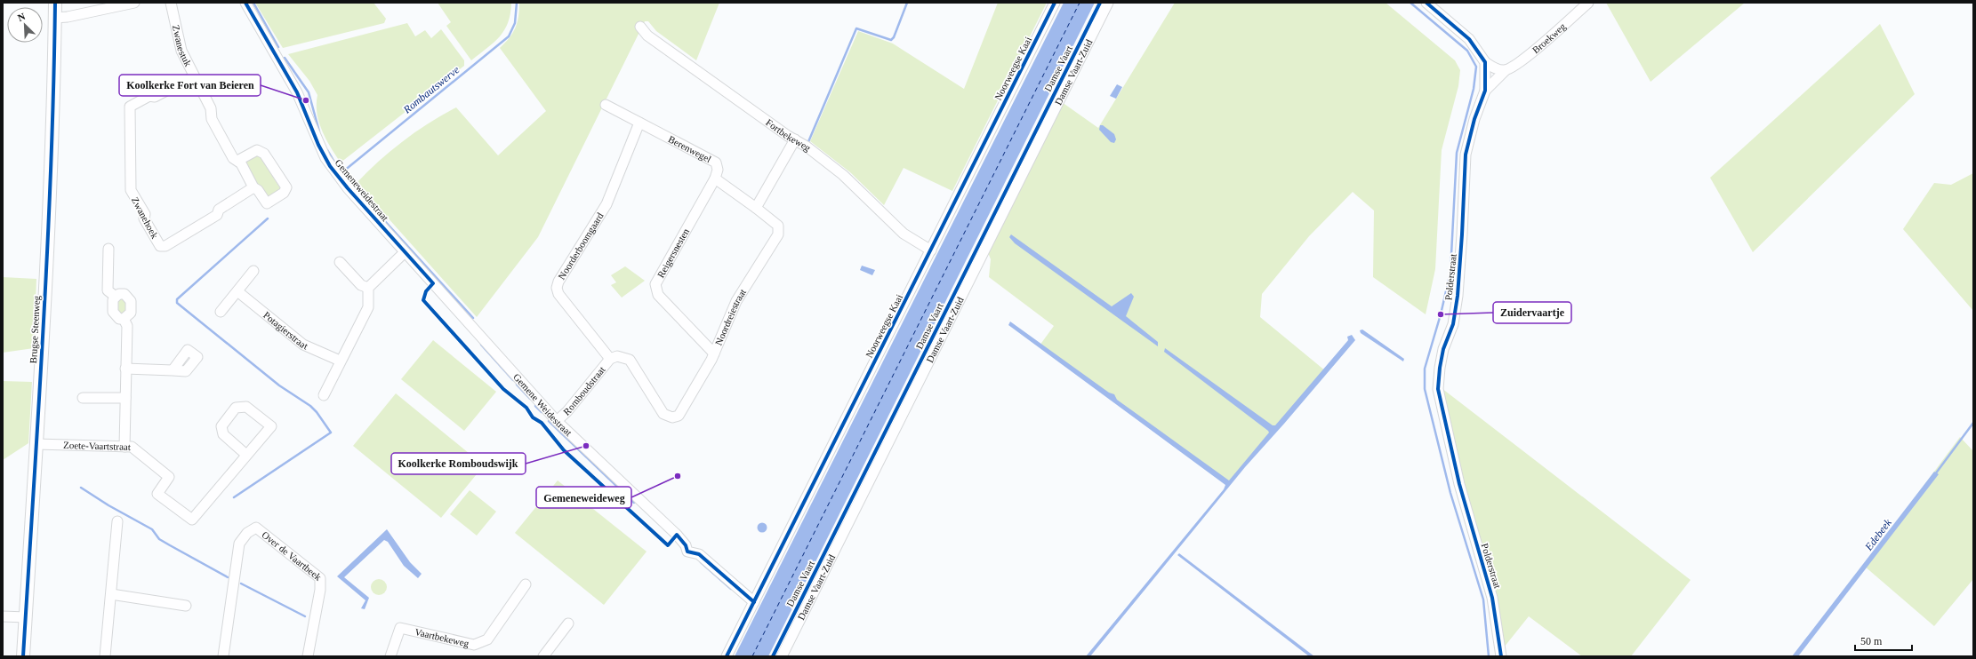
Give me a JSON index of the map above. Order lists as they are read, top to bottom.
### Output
{
  "streets": {
    "main road": ["Brugse Steenweg"],
    "street": [
      "Broekweg",
      "Zwanestuk",
      "Noorweegse Kaai",
      "Damse Vaart-Zuid",
      "Fortbekeweg",
      "Berenwegel",
      "Gemeneweidestraat",
      "Zwanehoek",
      "Noorderboomgaard",
      "Reigersnesten",
      "Polderstraat",
      "Noordreiestraat",
      "Potagierstraat",
      "Romboudstraat",
      "Gemene Weidestraat",
      "Zoete-Vaartstraat",
      "Over de Vaartbeek",
      "Vaartbekeweg"
    ],
    "cycle path": ["Damse Vaart"]
  },
  "crossings": [
    ["Broekweg", "Polderstraat"],
    ["Zwanestuk", "Zwanehoek"],
    ["Noorweegse Kaai", "Fortbekeweg"],
    ["Noorweegse Kaai", "Gemene Weidestraat"],
    ["Berenwegel", "Noorderboomgaard"],
    ["Berenwegel", "Reigersnesten"],
    ["Gemeneweidestraat", "Gemene Weidestraat"],
    ["Noorderboomgaard", "Noordreiestraat"],
    ["Noorderboomgaard", "Romboudstraat"],
    ["Reigersnesten", "Noordreiestraat"],
    ["Noordreiestraat", "Romboudstraat"],
    ["Brugse Steenweg", "Zoete-Vaartstraat"],
    ["Romboudstraat", "Gemene Weidestraat"]
  ],
  "water": ["Rombautswerve", "Edebeek"],
  "places": [
    "Koolkerke Fort van Beieren",
    "Zuidervaartje",
    "Koolkerke Romboudswijk",
    "Gemeneweideweg"
  ],
  "scale_bar": "50 m",
  "north": "top left"
}
